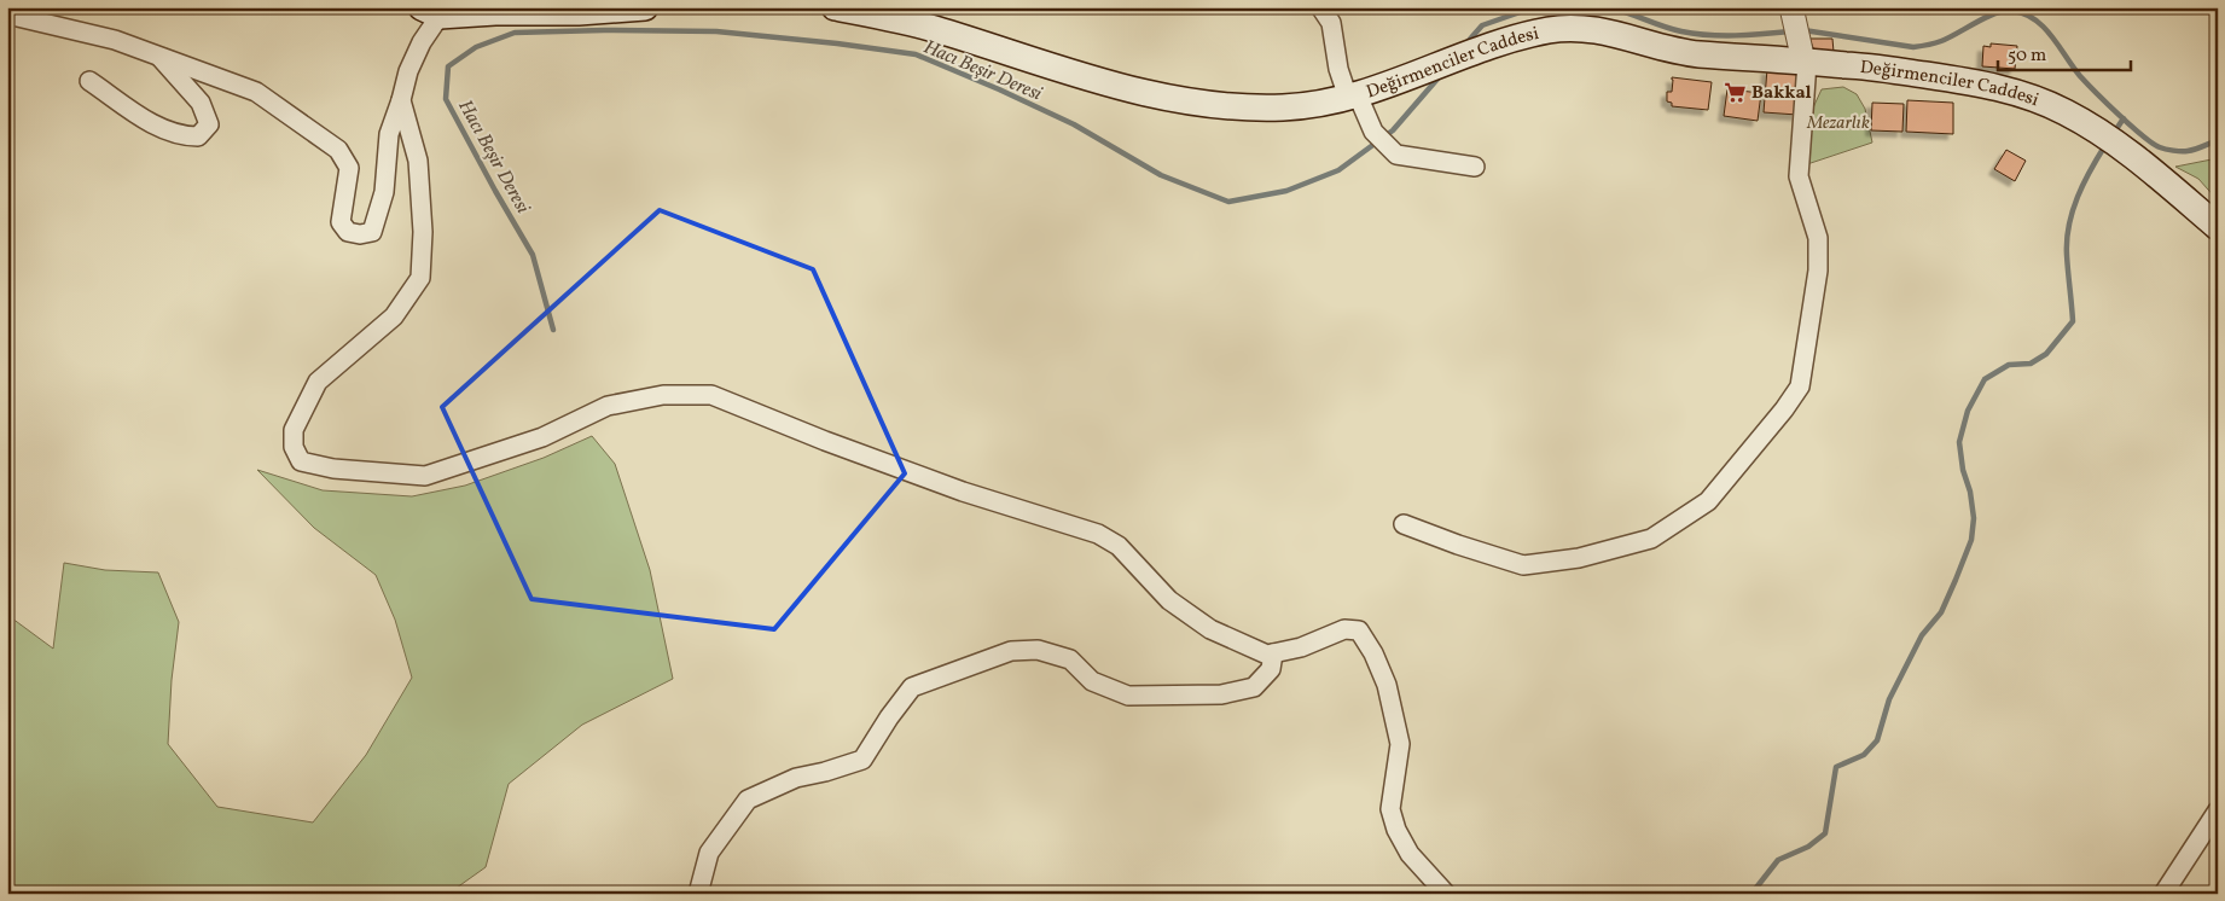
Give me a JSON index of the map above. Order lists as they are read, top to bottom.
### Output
{
  "streets": {
    "main road": ["Değirmenciler Caddesi"]
  },
  "water": ["Hacı Beşir Deresi"],
  "parks": ["Mezarlık"],
  "places": {
    "supermarket": ["Bakkal"]
  },
  "scale_bar": "50 m"
}
